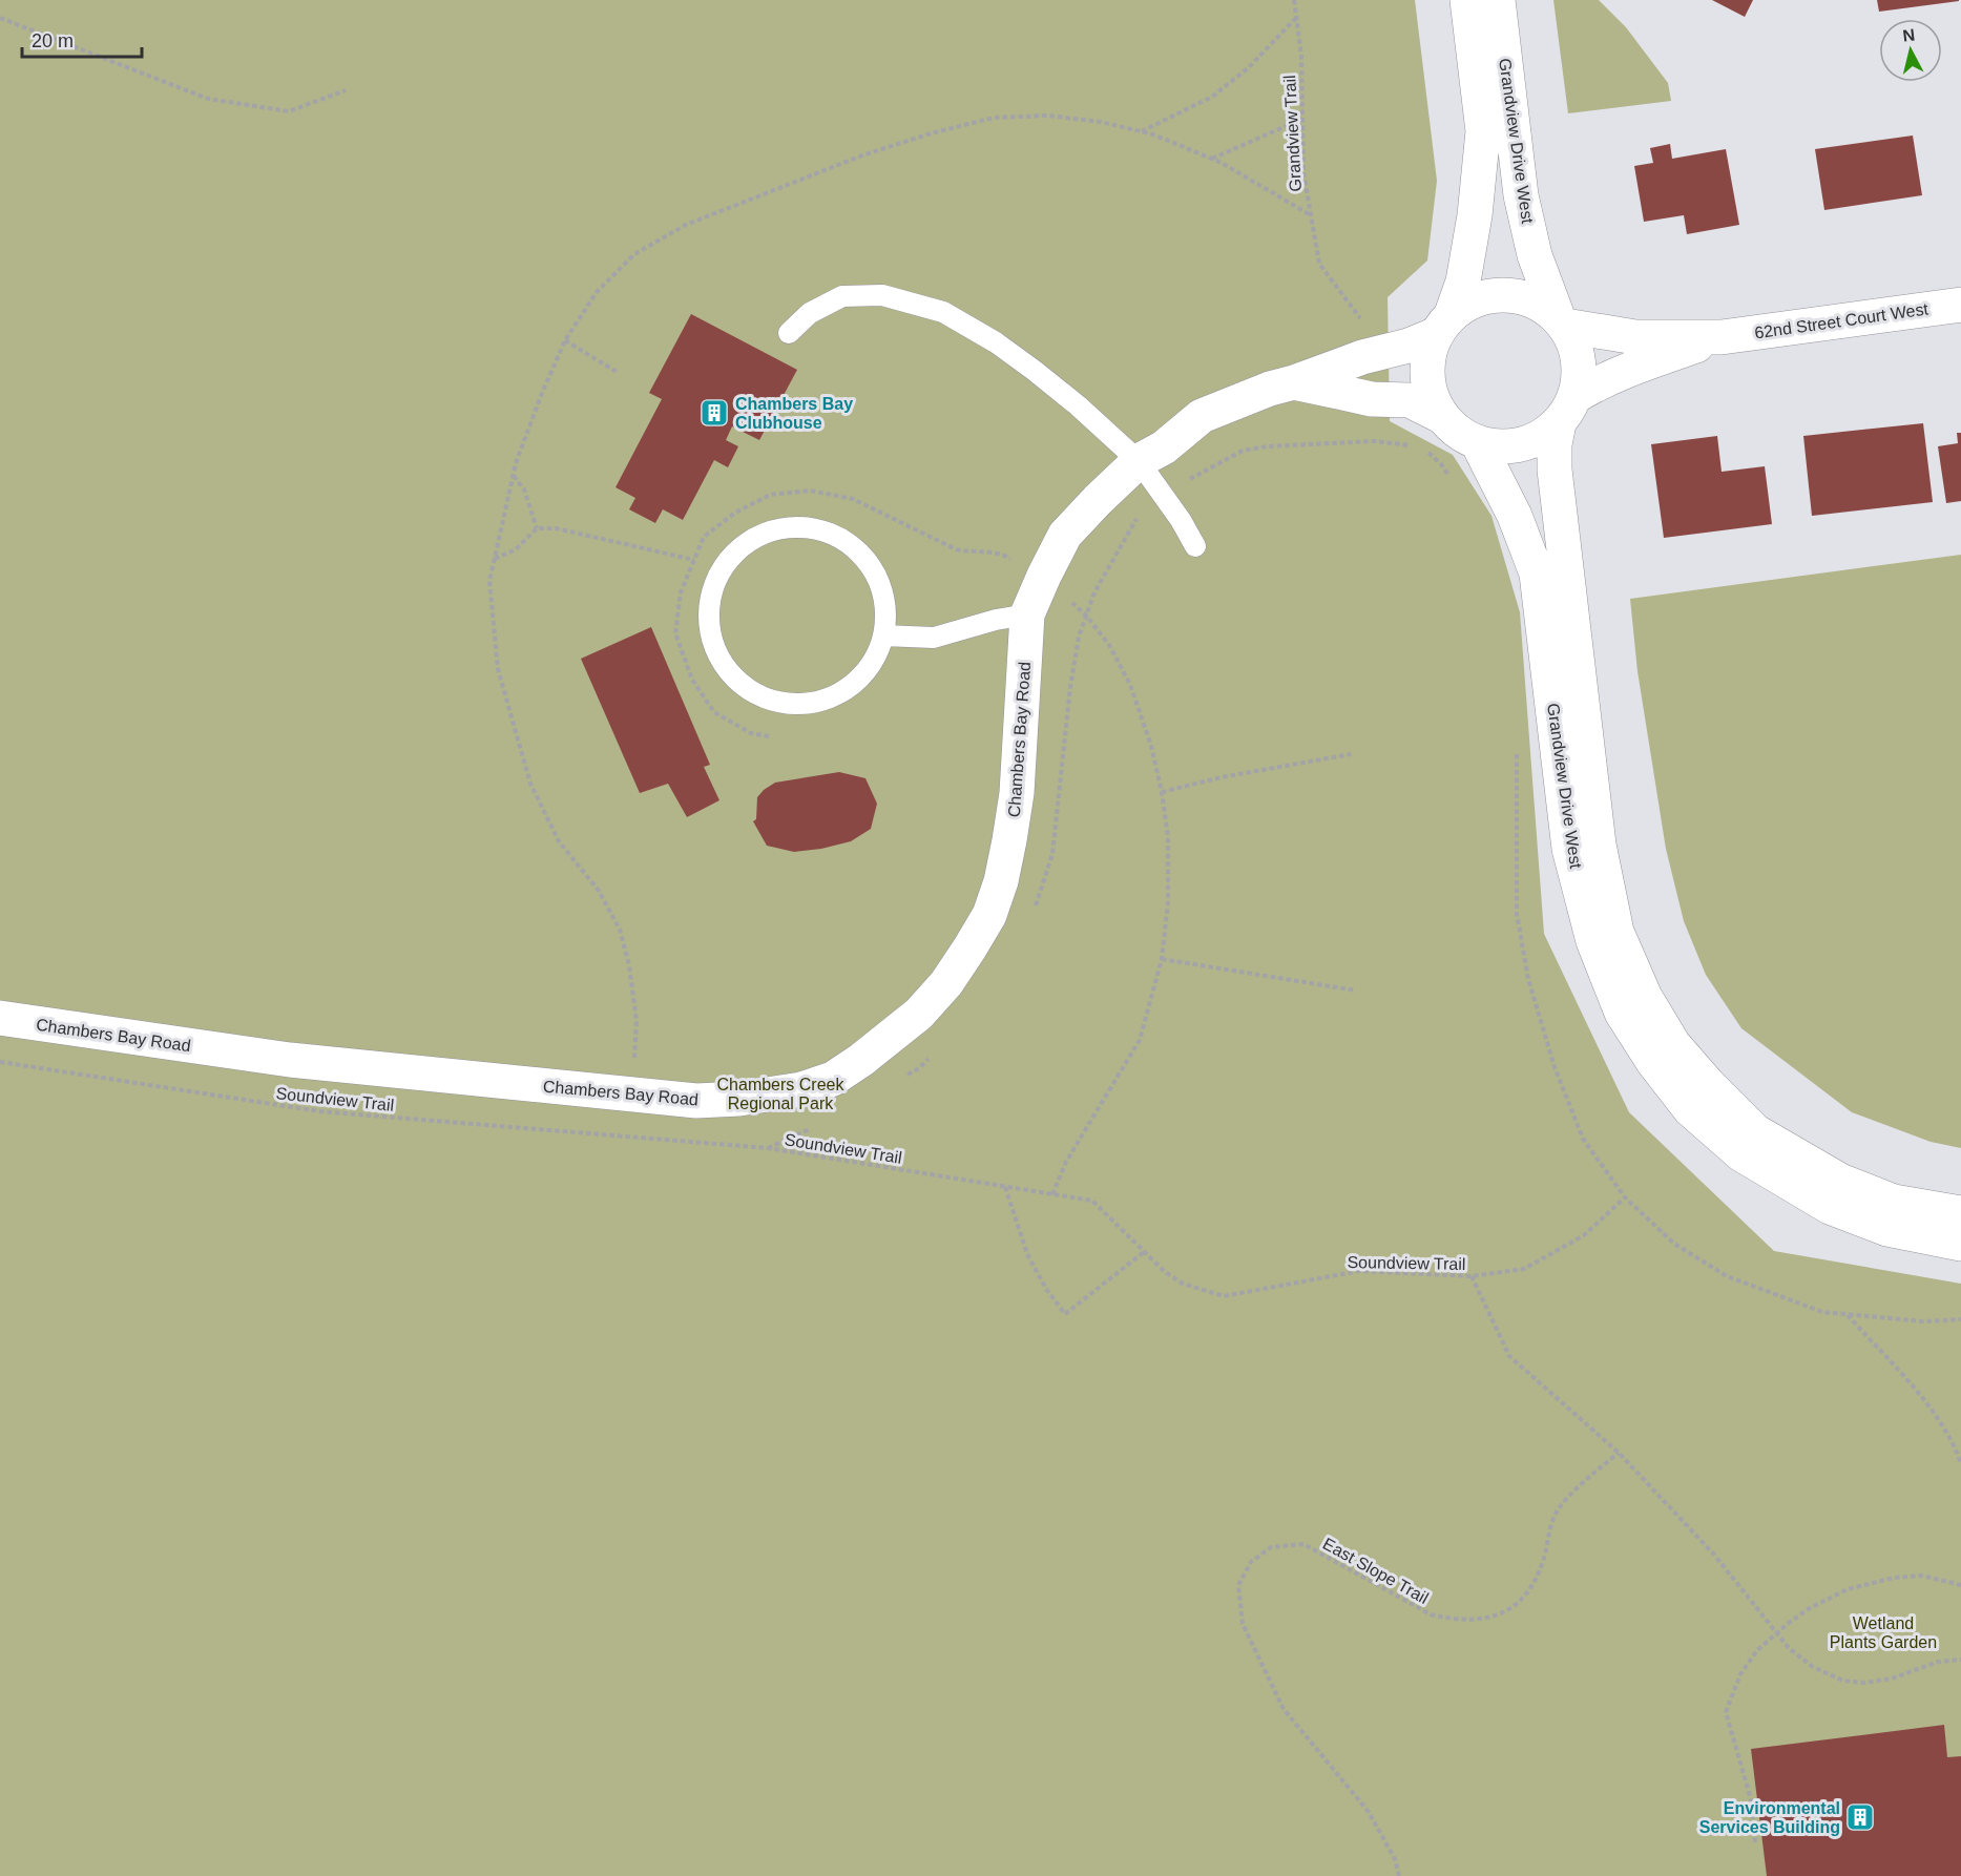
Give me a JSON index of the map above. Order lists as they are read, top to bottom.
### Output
{
  "streets": {
    "street": ["Grandview Drive West", "62nd Street Court West", "Chambers Bay Road"],
    "path": ["Grandview Trail", "Soundview Trail", "East Slope Trail"]
  },
  "crossings": [
    ["Grandview Drive West", "62nd Street Court West"],
    ["Grandview Drive West", "Chambers Bay Road"],
    ["62nd Street Court West", "Chambers Bay Road"]
  ],
  "parks": ["Chambers Creek Regional Park", "Wetland Plants Garden"],
  "places": {
    "building": ["Chambers Bay Clubhouse", "Environmental Services Building"]
  },
  "scale_bar": "20 m",
  "north": "top"
}
